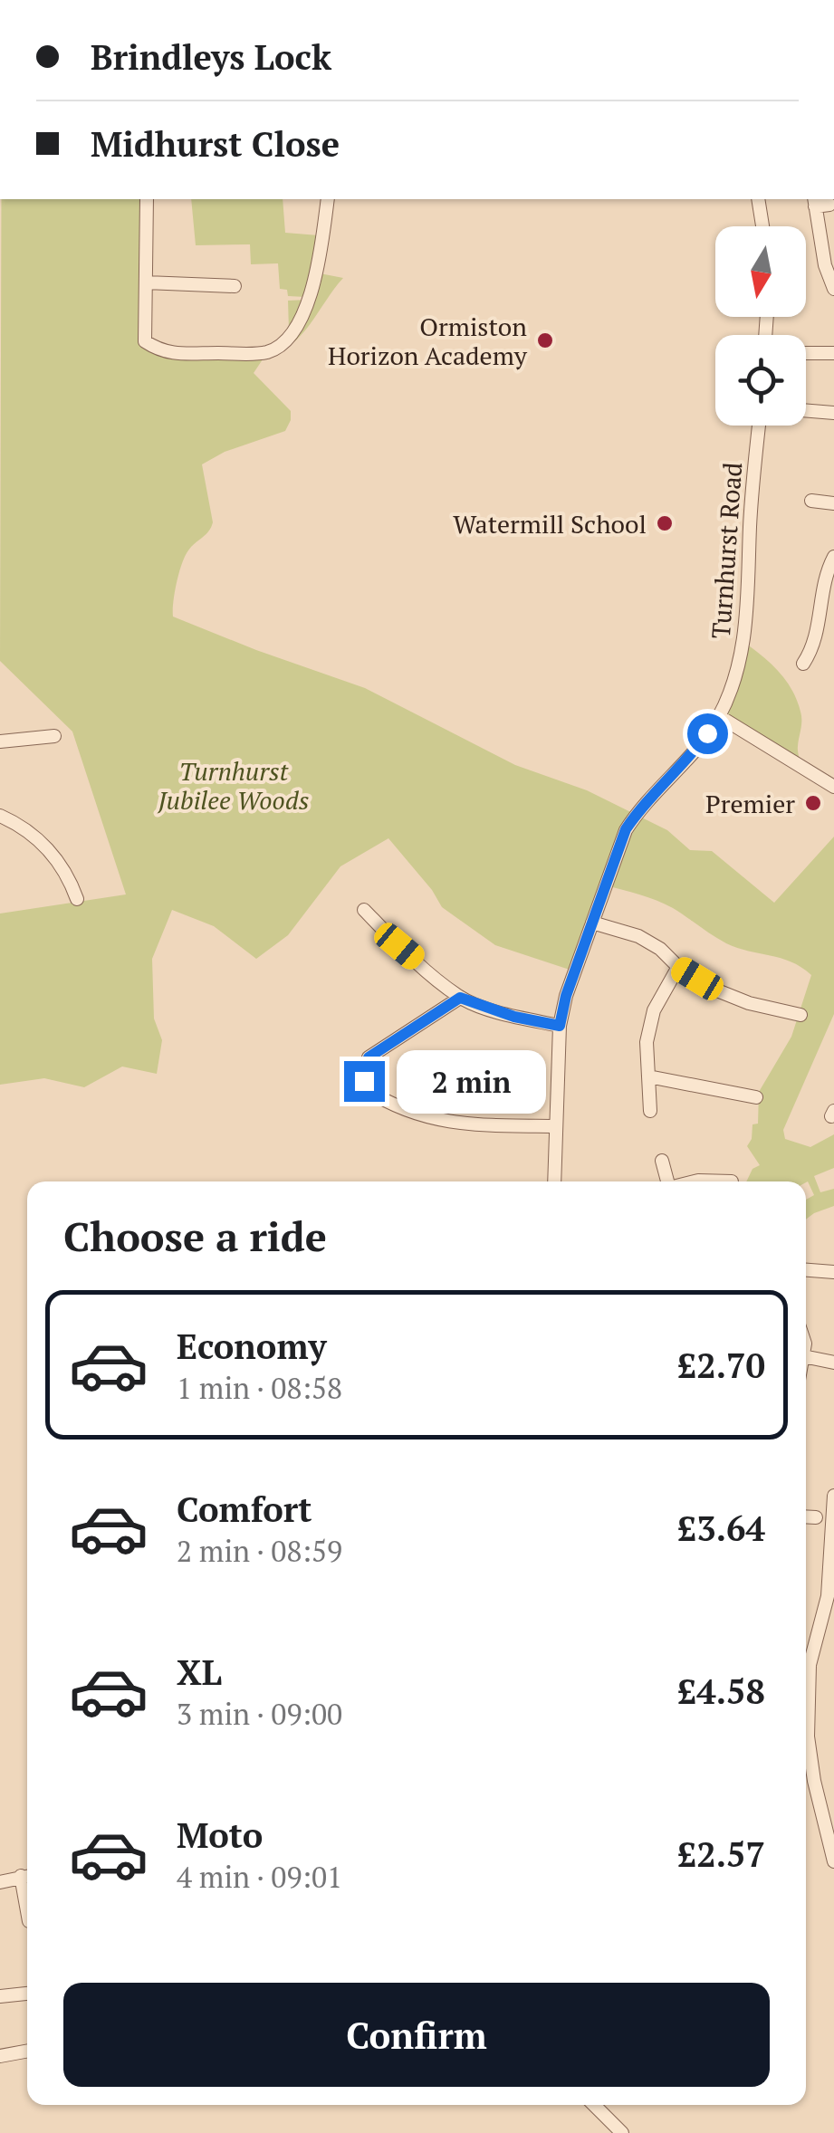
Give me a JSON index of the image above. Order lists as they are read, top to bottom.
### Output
{
  "streets": {
    "street": ["Turnhurst Road"]
  },
  "parks": ["Turnhurst Jubilee Woods"],
  "places": ["Ormiston Horizon Academy", "Watermill School", "Premier"],
  "north": "bottom",
  "page": {
    "banner": ["Brindleys Lock", "Midhurst Close"],
    "bubble": "2 min",
    "heading": "Choose a ride",
    "list": [
      {
        "name": "Economy",
        "note": "1 min · 08:58",
        "value": "£2.70"
      },
      {
        "name": "Comfort",
        "note": "2 min · 08:59",
        "value": "£3.64"
      },
      {
        "name": "XL",
        "note": "3 min · 09:00",
        "value": "£4.58"
      },
      {
        "name": "Moto",
        "note": "4 min · 09:01",
        "value": "£2.57"
      }
    ],
    "buttons": "Confirm"
  }
}
